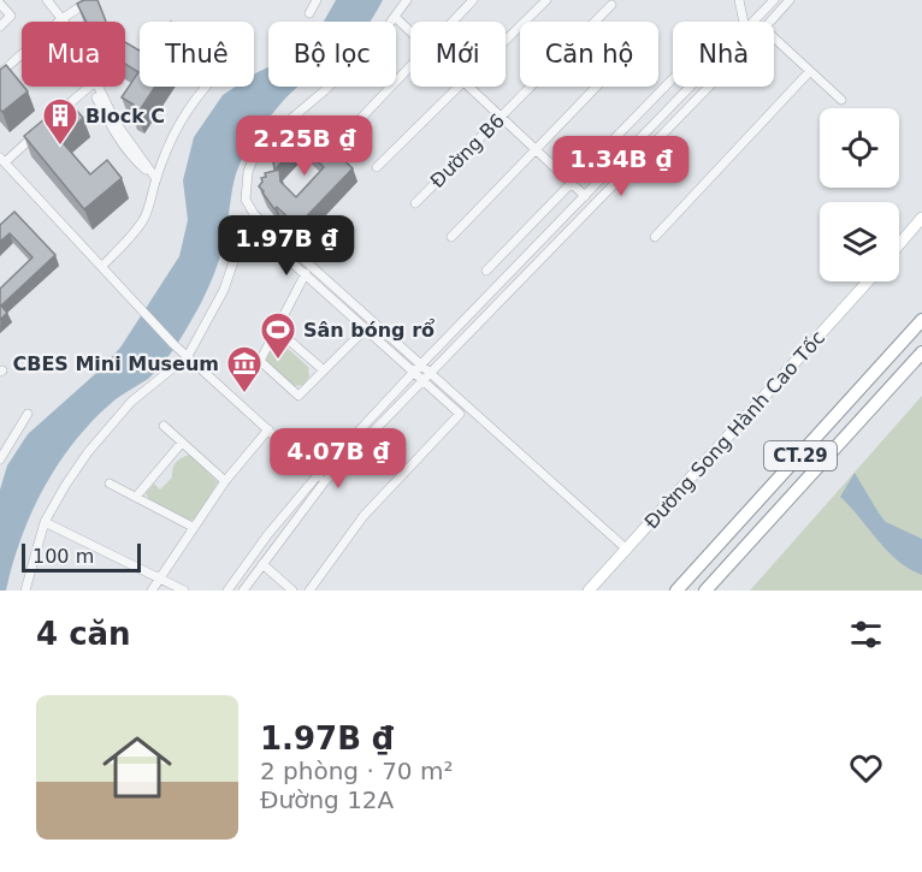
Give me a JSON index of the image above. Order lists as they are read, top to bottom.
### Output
{
  "streets": {
    "highway": ["CT.29"],
    "main road": ["Đường Song Hành Cao Tốc"],
    "street": ["Đường B6"]
  },
  "places": {
    "building": ["Block C"],
    "sports": ["Sân bóng rổ"],
    "museum": ["CBES Mini Museum"]
  },
  "scale_bar": "100 m",
  "page": {
    "chip": [
      "Mua",
      "Thuê",
      "Bộ lọc",
      "Mới",
      "Căn hộ",
      "Nhà"
    ],
    "price": [
      "2.25B ₫",
      "1.34B ₫",
      "1.97B ₫",
      "4.07B ₫"
    ],
    "scale": "100 m",
    "heading": "4 căn",
    "list": [
      {
        "name": "1.97B ₫",
        "note": "2 phòng · 70 m² · Đường 12A"
      }
    ]
  }
}
